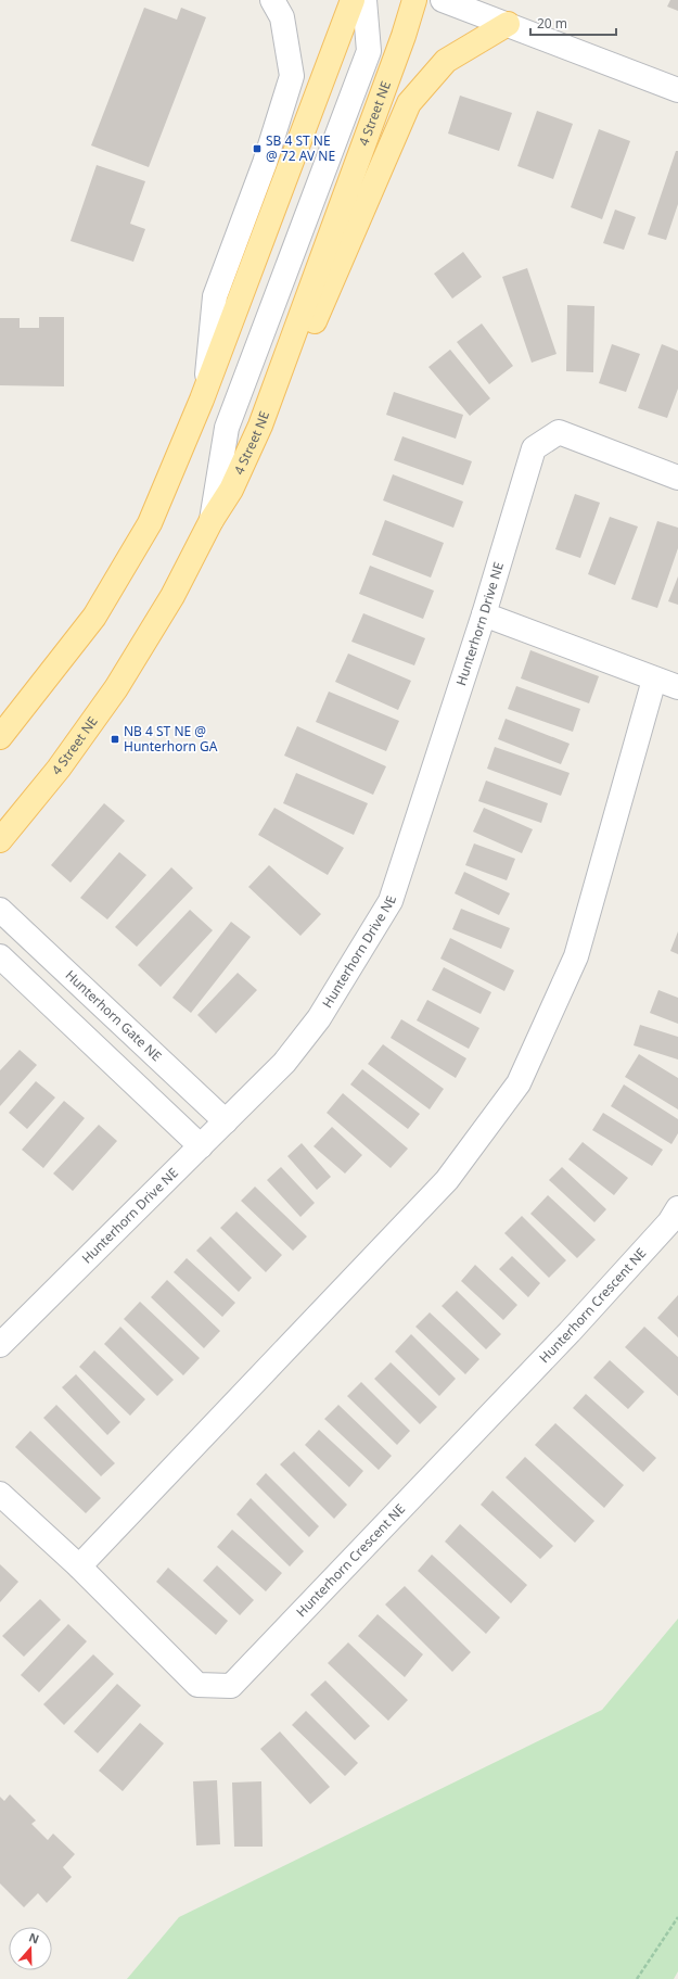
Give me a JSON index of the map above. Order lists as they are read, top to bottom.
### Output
{
  "streets": {
    "main road": ["4 Street NE"],
    "street": ["Hunterhorn Drive NE", "Hunterhorn Gate NE", "Hunterhorn Crescent NE"]
  },
  "crossings": [
    ["Hunterhorn Drive NE", "Hunterhorn Gate NE"]
  ],
  "places": {
    "transit": ["SB 4 ST NE @ 72 AV NE", "NB 4 ST NE @ Hunterhorn GA"]
  },
  "scale_bar": "20 m",
  "north": "top"
}
